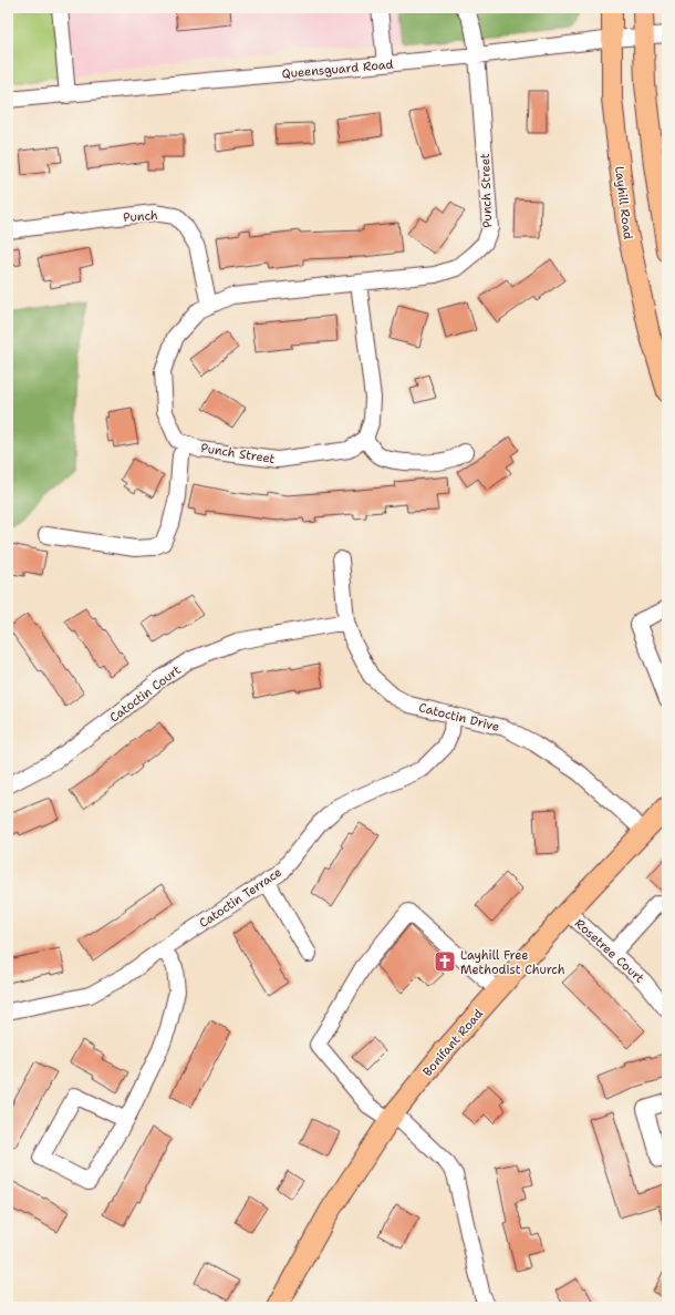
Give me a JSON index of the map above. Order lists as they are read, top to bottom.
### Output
{
  "streets": {
    "main road": ["Layhill Road", "Bonifant Road"],
    "street": [
      "Queensguard Road",
      "Punch Street",
      "Punch",
      "Catoctin Court",
      "Catoctin Drive",
      "Catoctin Terrace",
      "Rosetree Court"
    ]
  },
  "crossings": [
    ["Queensguard Road", "Punch Street"],
    ["Queensguard Road", "Layhill Road"],
    ["Punch Street", "Punch"],
    ["Catoctin Court", "Catoctin Drive"],
    ["Catoctin Drive", "Catoctin Terrace"],
    ["Catoctin Drive", "Bonifant Road"],
    ["Rosetree Court", "Bonifant Road"]
  ],
  "places": {
    "church": ["Layhill Free Methodist Church"]
  }
}
